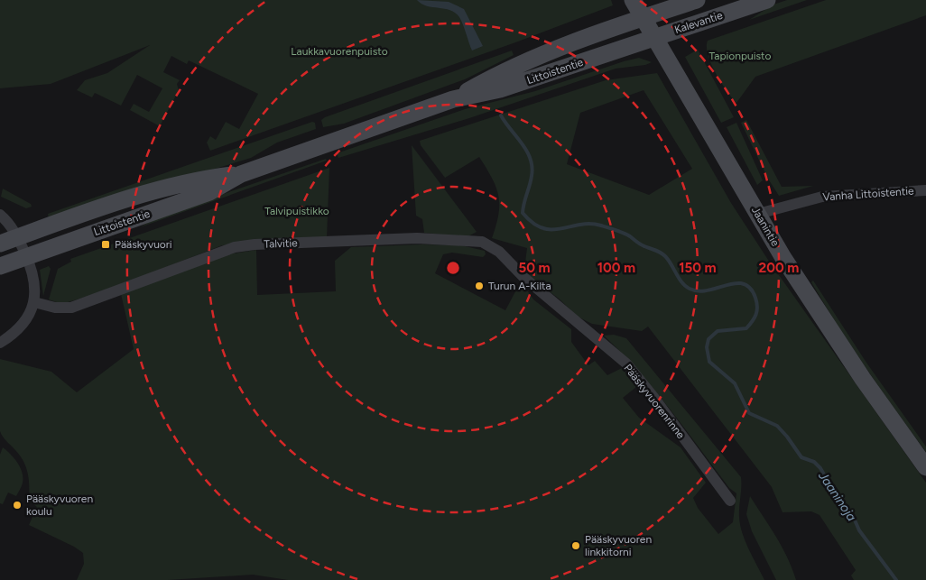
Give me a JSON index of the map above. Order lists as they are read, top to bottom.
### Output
{
  "streets": {
    "main road": ["Kalevantie", "Littoistentie", "Jaanintie"],
    "street": ["Vanha Littoistentie", "Talvitie", "Pääskyvuorenrinne"]
  },
  "crossings": [
    ["Kalevantie", "Littoistentie"],
    ["Kalevantie", "Jaanintie"],
    ["Littoistentie", "Jaanintie"],
    ["Vanha Littoistentie", "Jaanintie"],
    ["Talvitie", "Pääskyvuorenrinne"]
  ],
  "water": ["Jaaninoja"],
  "parks": ["Laukkavuorenpuisto", "Tapionpuisto", "Talvipuistikko"],
  "places": {
    "transit": ["Pääskyvuori"],
    "other": ["Turun A-Kilta", "Pääskyvuoren koulu", "Pääskyvuoren linkkitorni"]
  },
  "rings": [
    "50 m",
    "100 m",
    "150 m",
    "200 m"
  ]
}
